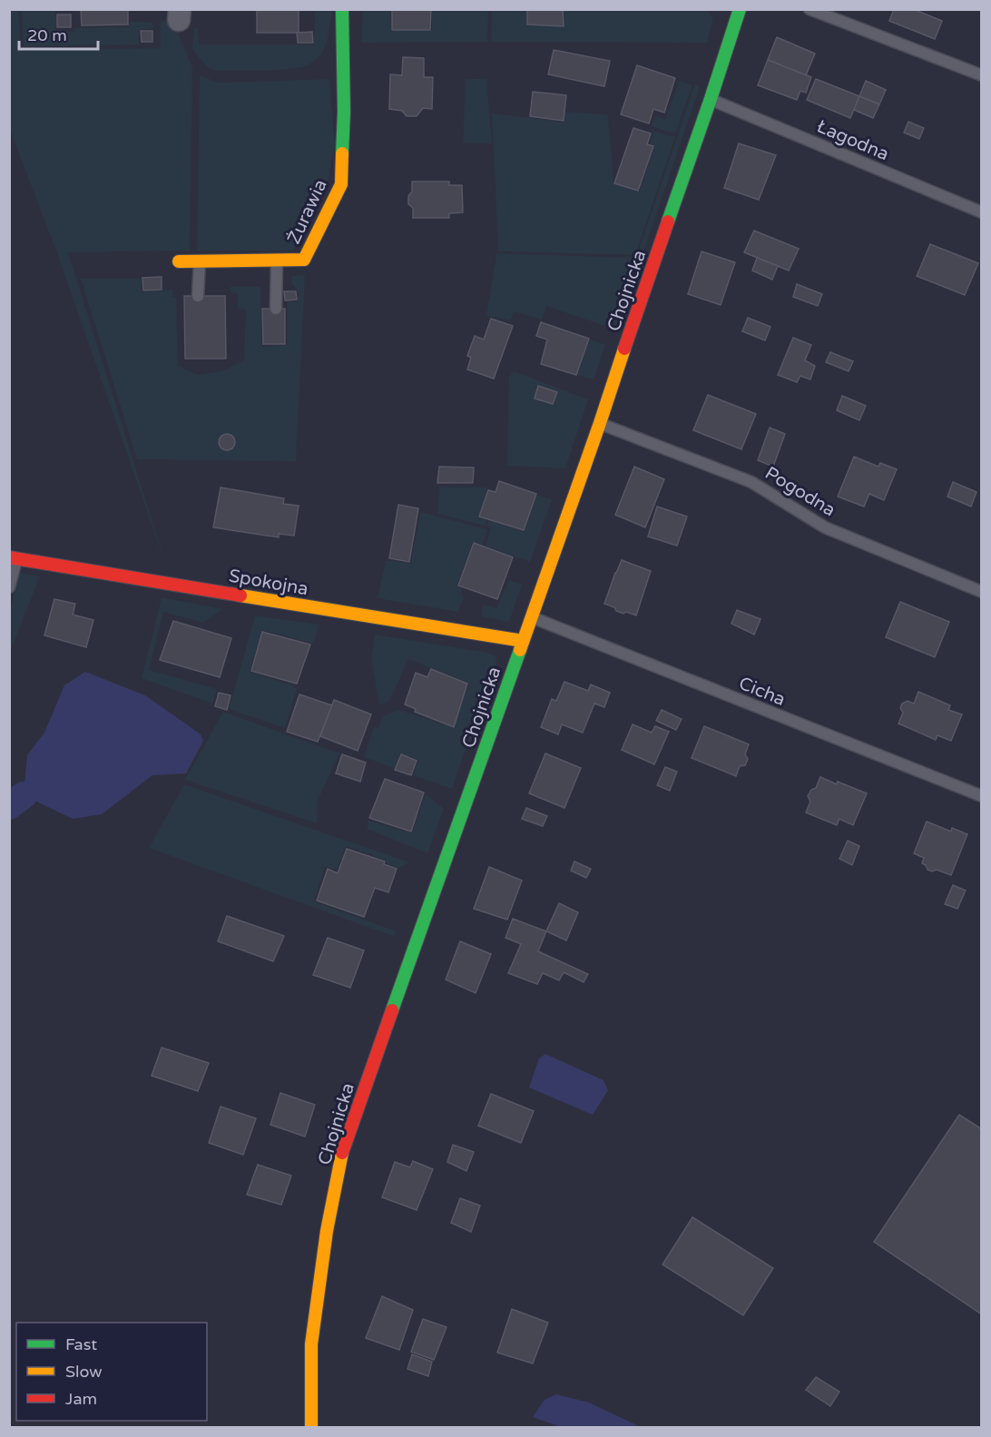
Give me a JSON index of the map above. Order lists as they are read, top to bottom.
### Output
{
  "streets": {
    "street": ["Żurawia", "Chojnicka", "Spokojna"],
    "lane": ["Łagodna", "Pogodna", "Cicha"]
  },
  "crossings": [
    ["Łagodna", "Chojnicka"],
    ["Chojnicka", "Pogodna"],
    ["Chojnicka", "Spokojna"],
    ["Chojnicka", "Cicha"]
  ],
  "legend": ["Fast", "Slow", "Jam"],
  "scale_bar": "20 m"
}
